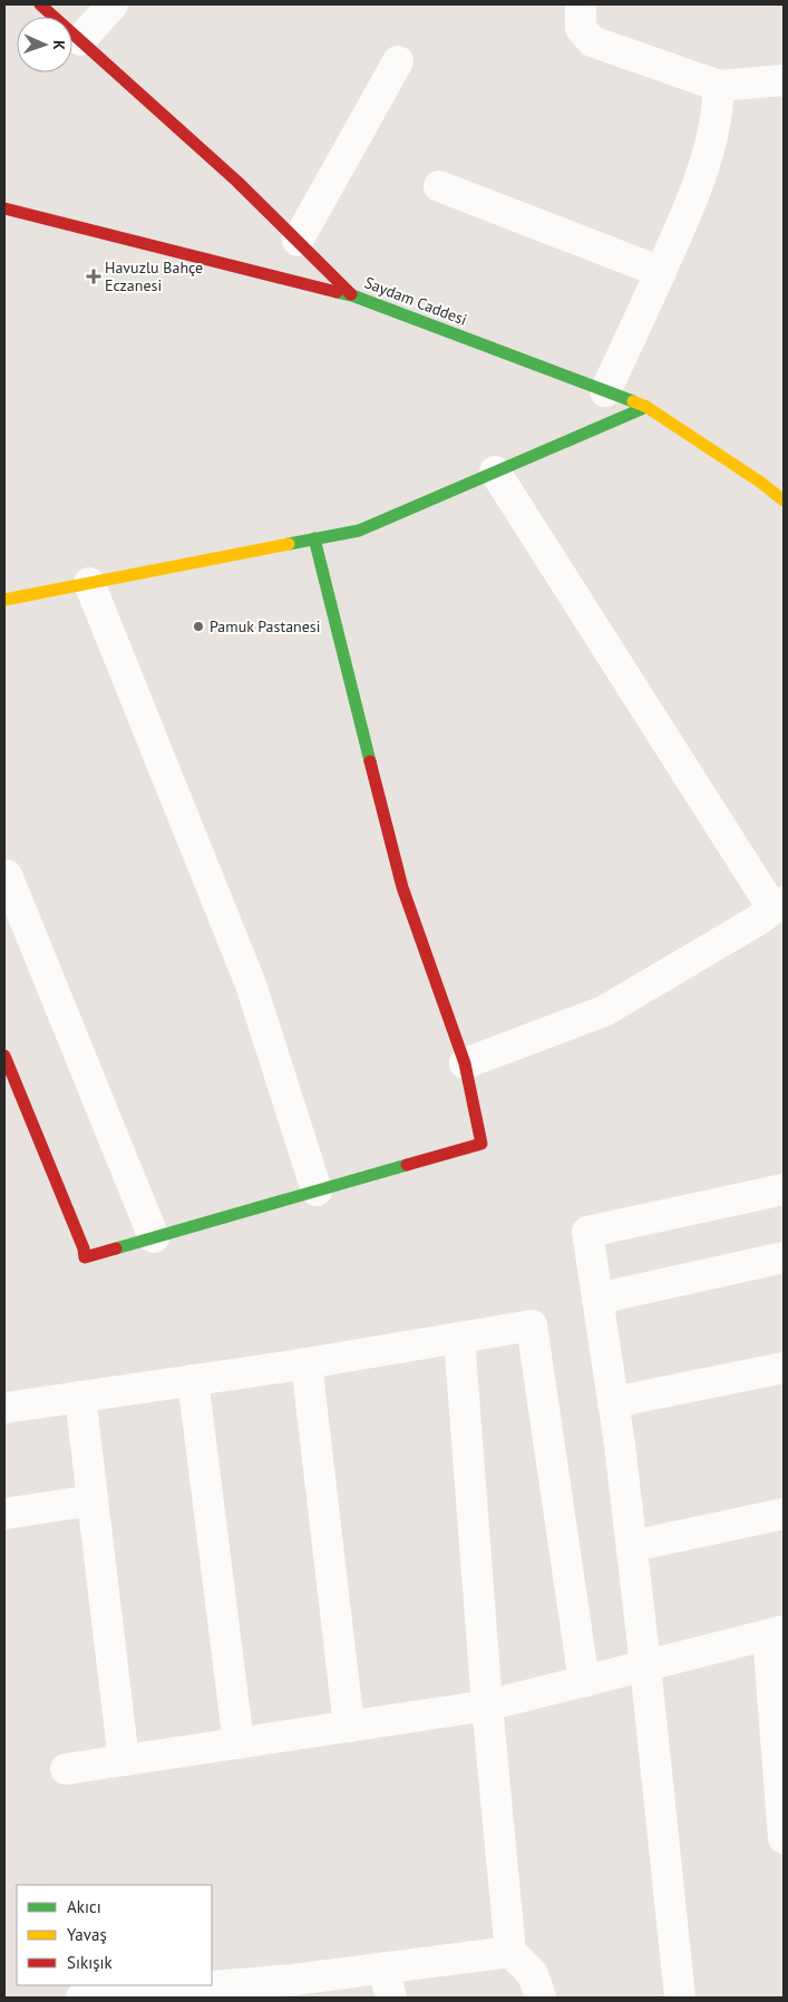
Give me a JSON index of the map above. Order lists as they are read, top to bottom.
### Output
{
  "streets": {
    "street": ["Saydam Caddesi"]
  },
  "places": {
    "health": ["Havuzlu Bahçe Eczanesi"],
    "other": ["Pamuk Pastanesi"]
  },
  "legend": ["Akıcı", "Yavaş", "Sıkışık"],
  "north": "right"
}
